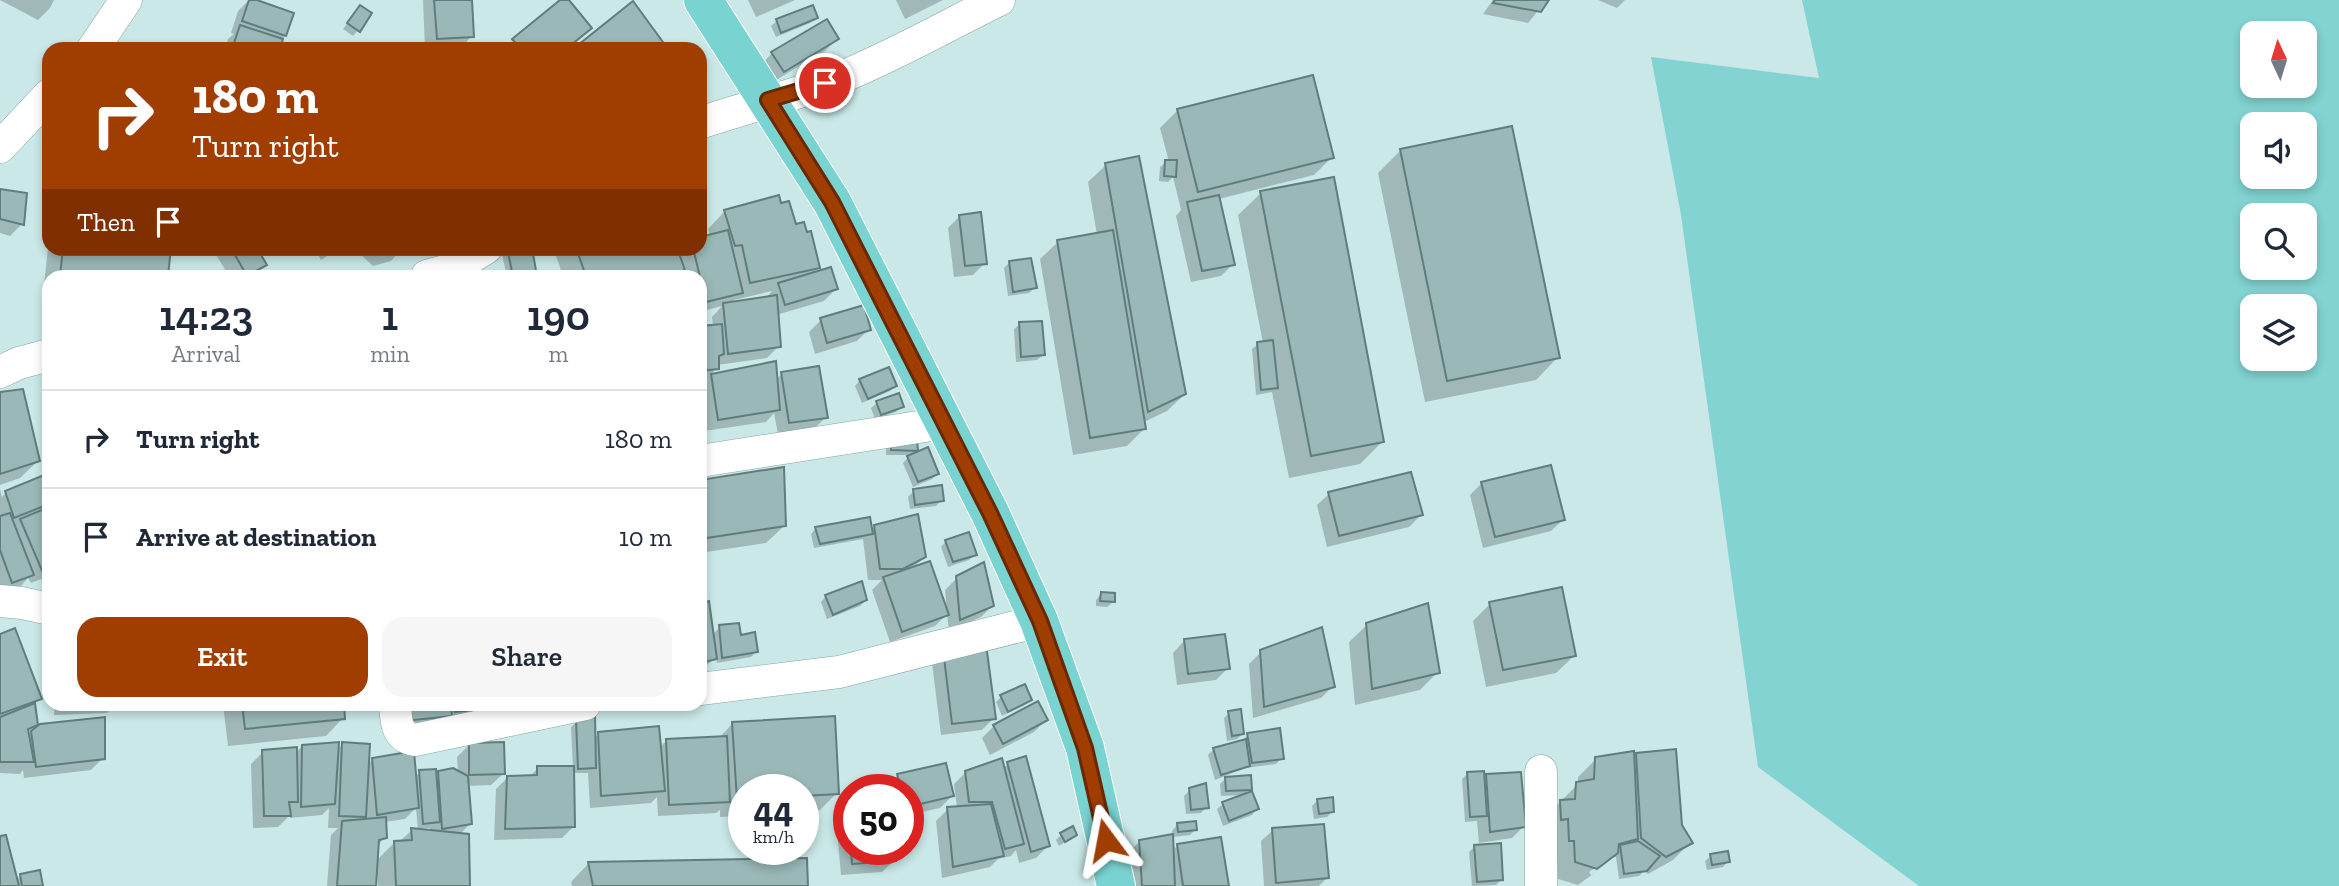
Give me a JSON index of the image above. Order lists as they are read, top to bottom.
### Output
{
  "north": "top",
  "page": {
    "turn": ["180 m", "Turn right"],
    "then": "Then",
    "eta": [
      "14:23",
      "Arrival",
      "1",
      "min",
      "190",
      "m"
    ],
    "list": [
      {
        "name": "Turn right",
        "value": "180 m"
      },
      {
        "name": "Arrive at destination",
        "value": "10 m"
      }
    ],
    "buttons": ["Exit", "Share"],
    "speed": "44 km/h",
    "limit": "50"
  }
}
